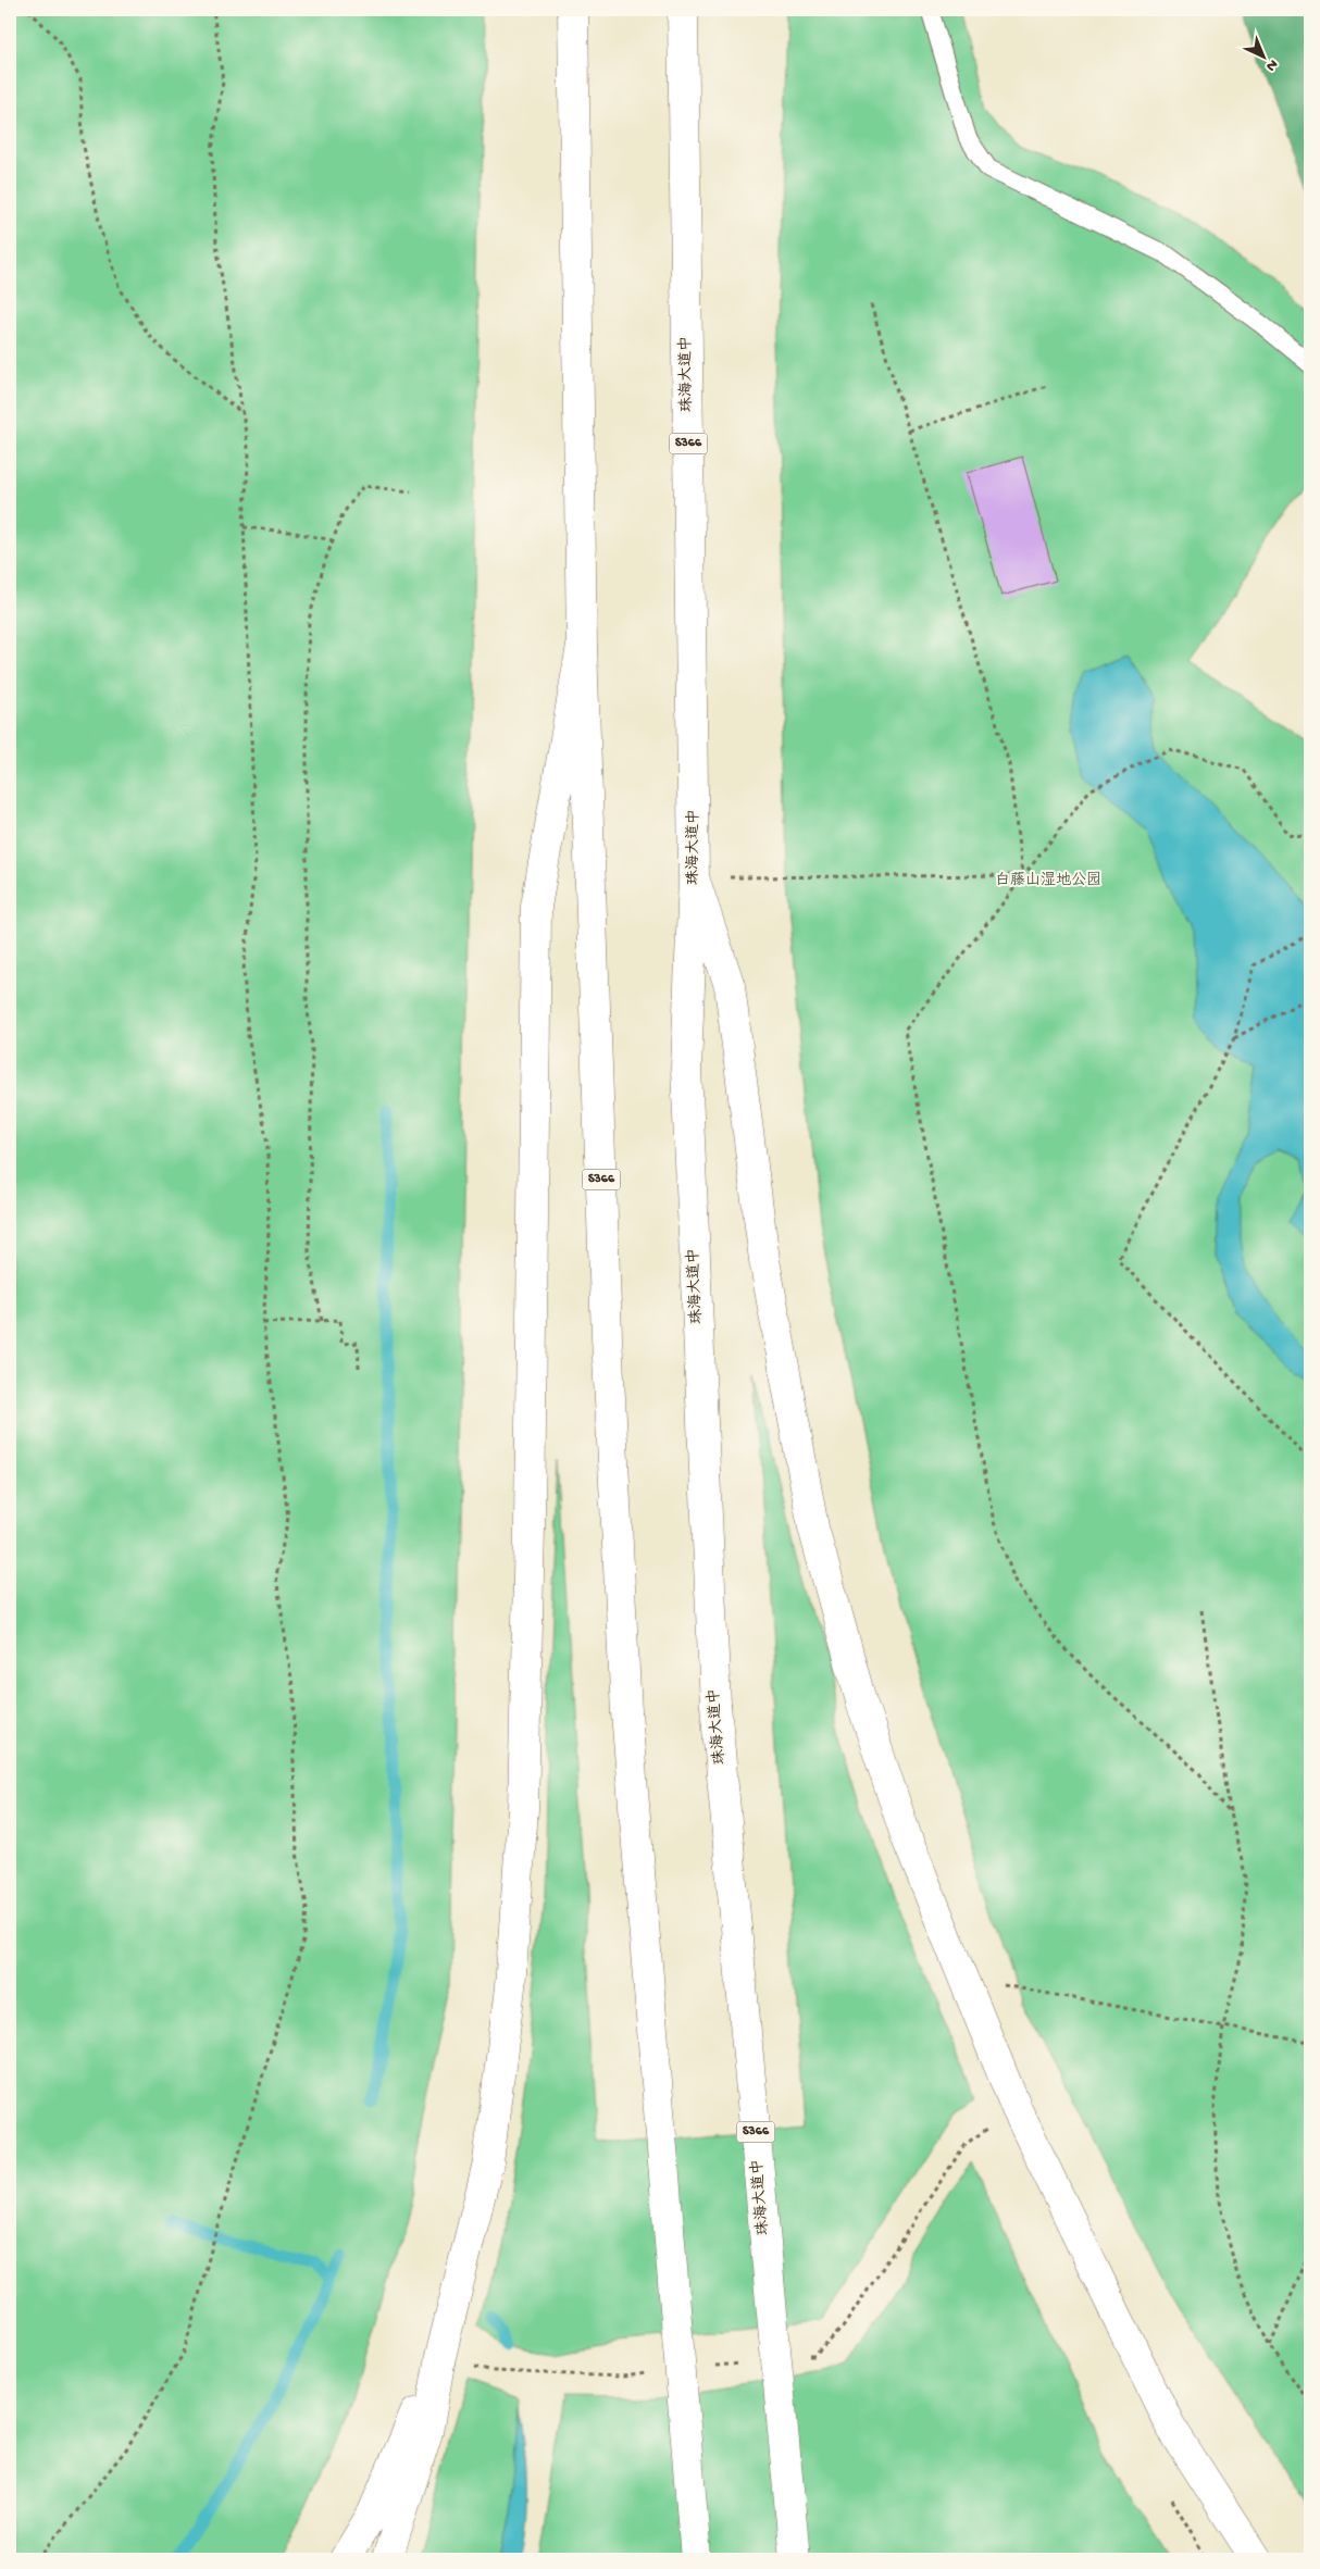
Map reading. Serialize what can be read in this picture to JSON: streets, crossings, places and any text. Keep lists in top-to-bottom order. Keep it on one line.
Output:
{"streets":{"highway":["珠海大道中","S366"]},"parks":["白藤山湿地公园"],"north":"bottom right"}
